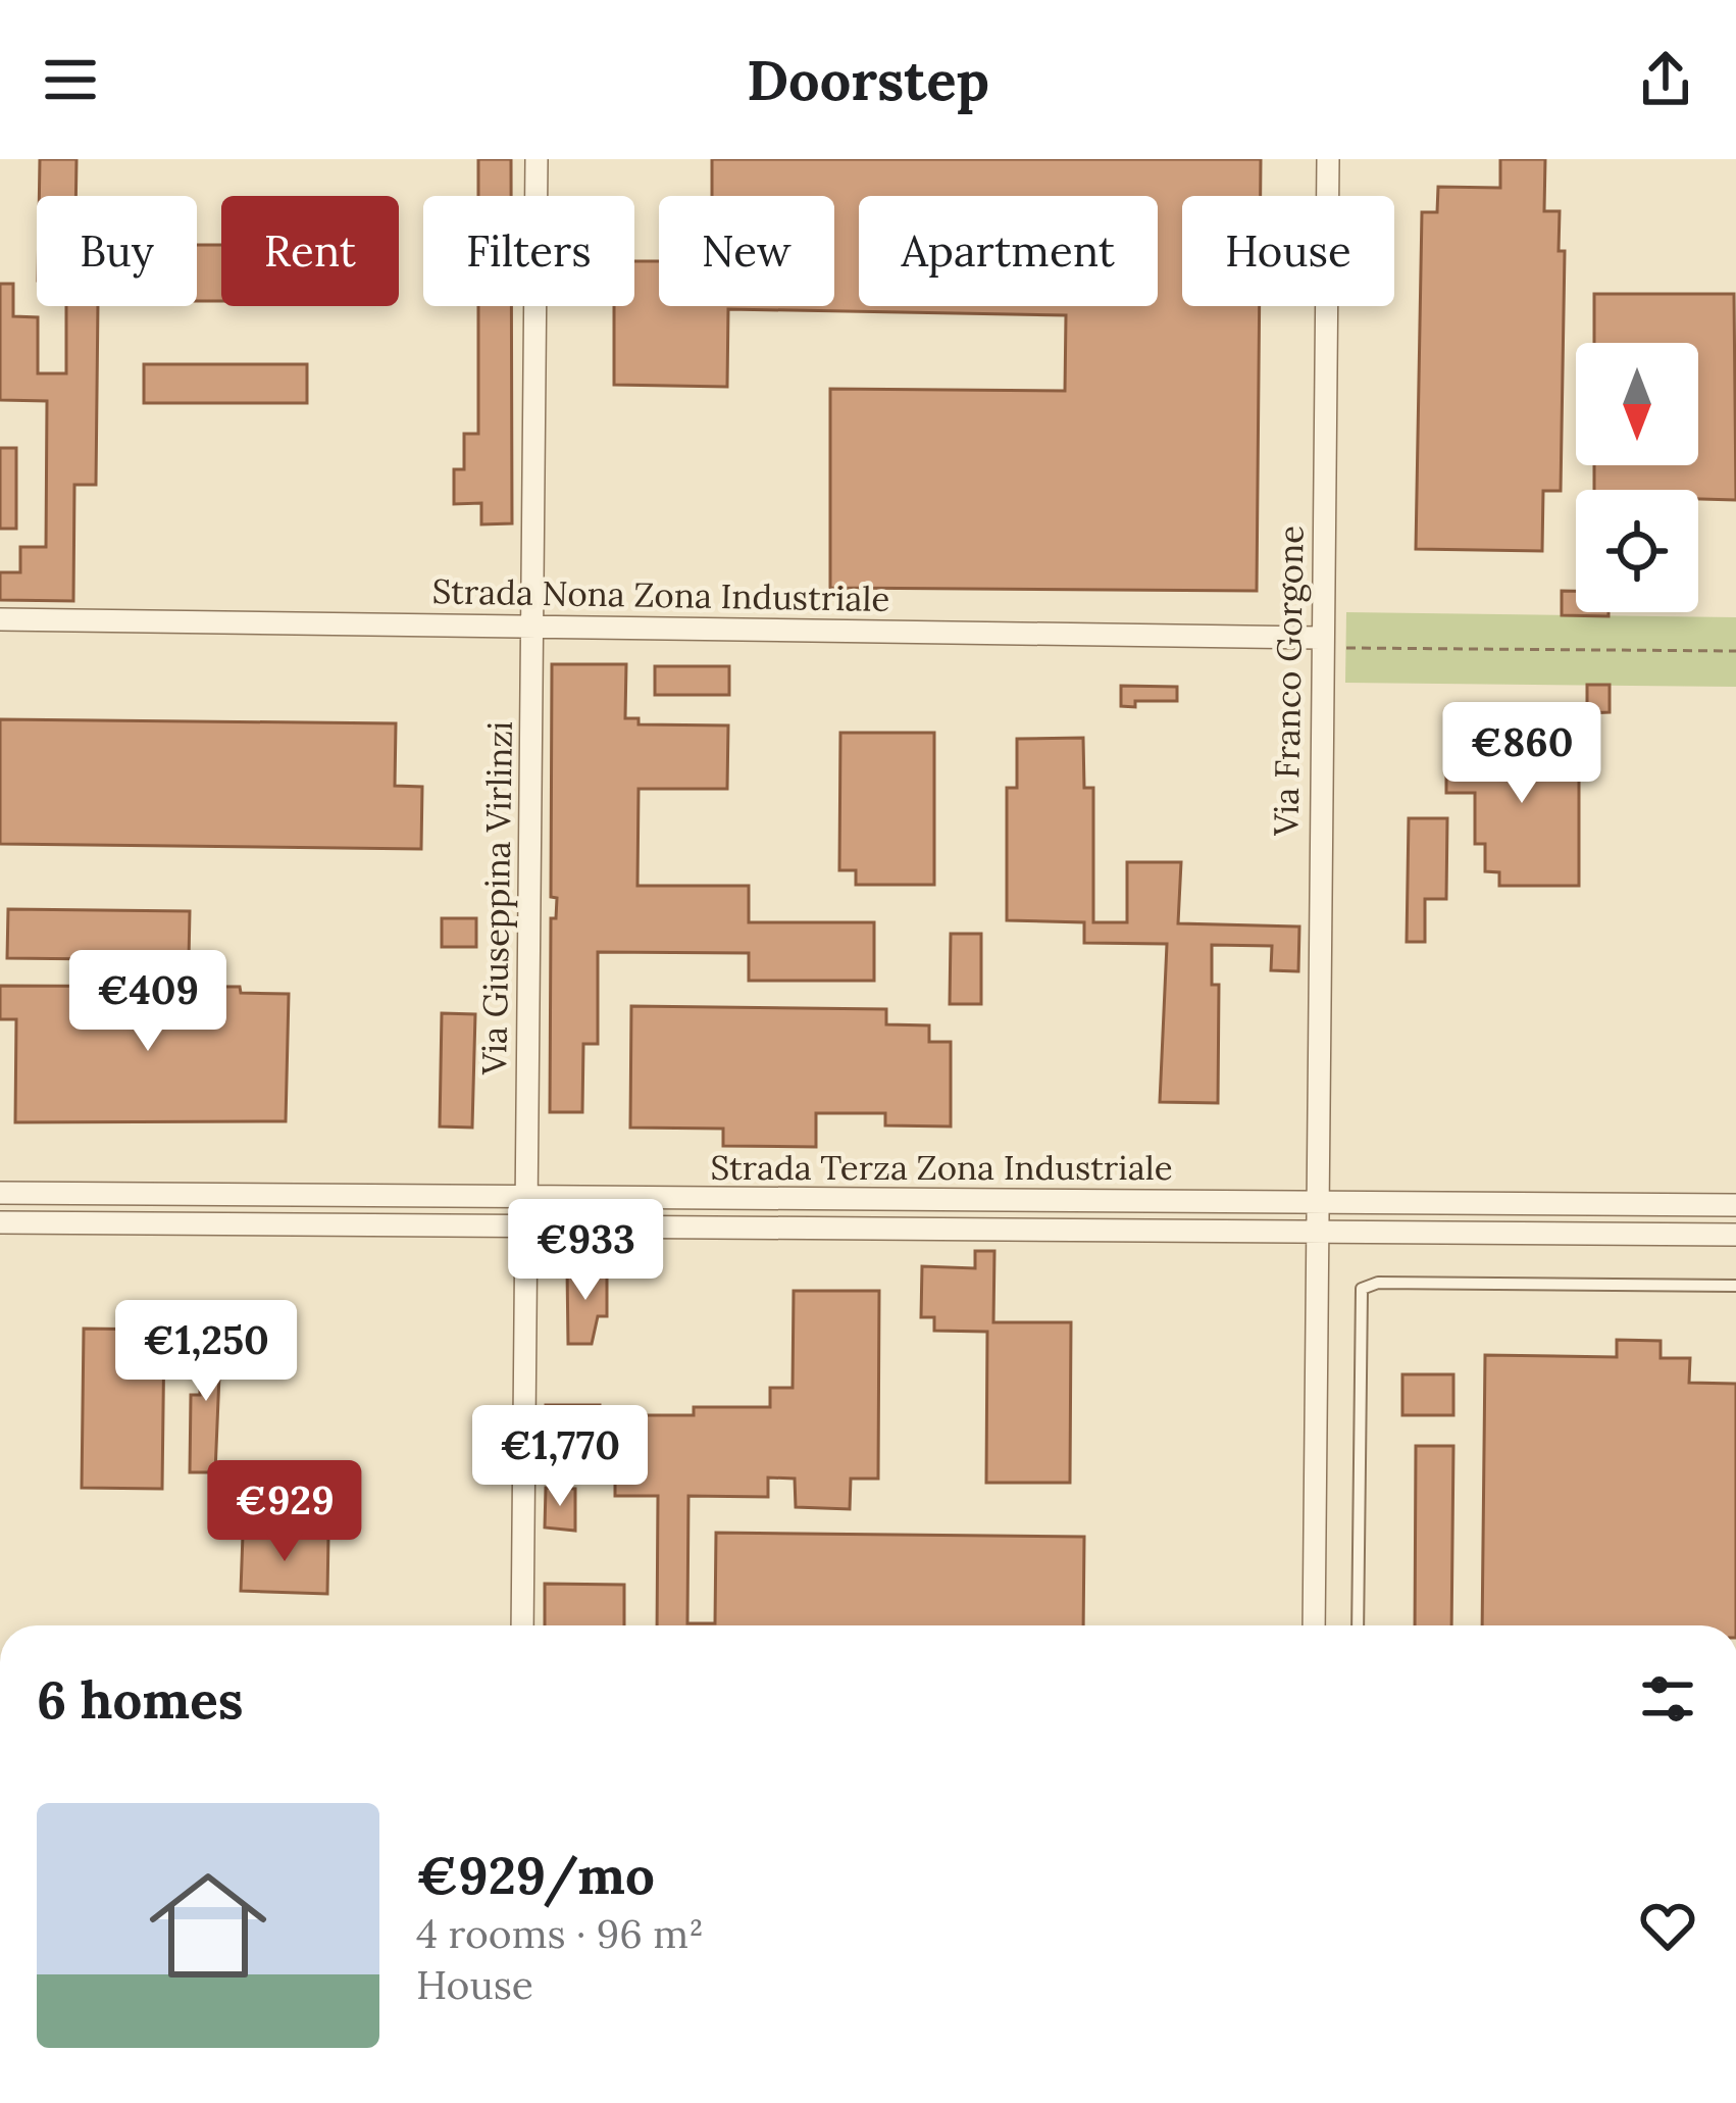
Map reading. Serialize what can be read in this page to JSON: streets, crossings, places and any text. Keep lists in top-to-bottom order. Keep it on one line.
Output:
{"streets":{"street":["Strada Nona Zona Industriale","Via Franco Gorgone","Via Giuseppina Virlinzi","Strada Terza Zona Industriale"]},"crossings":[["Strada Nona Zona Industriale","Via Franco Gorgone"],["Strada Nona Zona Industriale","Via Giuseppina Virlinzi"],["Via Franco Gorgone","Strada Terza Zona Industriale"],["Via Giuseppina Virlinzi","Strada Terza Zona Industriale"]],"north":"bottom","page":{"header":"Doorstep","chip":["Buy","Rent","Filters","New","Apartment","House"],"price":["€860","€409","€933","€1,250","€1,770","€929"],"heading":"6 homes","list":[{"name":"€929/mo","note":"4 rooms · 96 m² · House"}]}}
